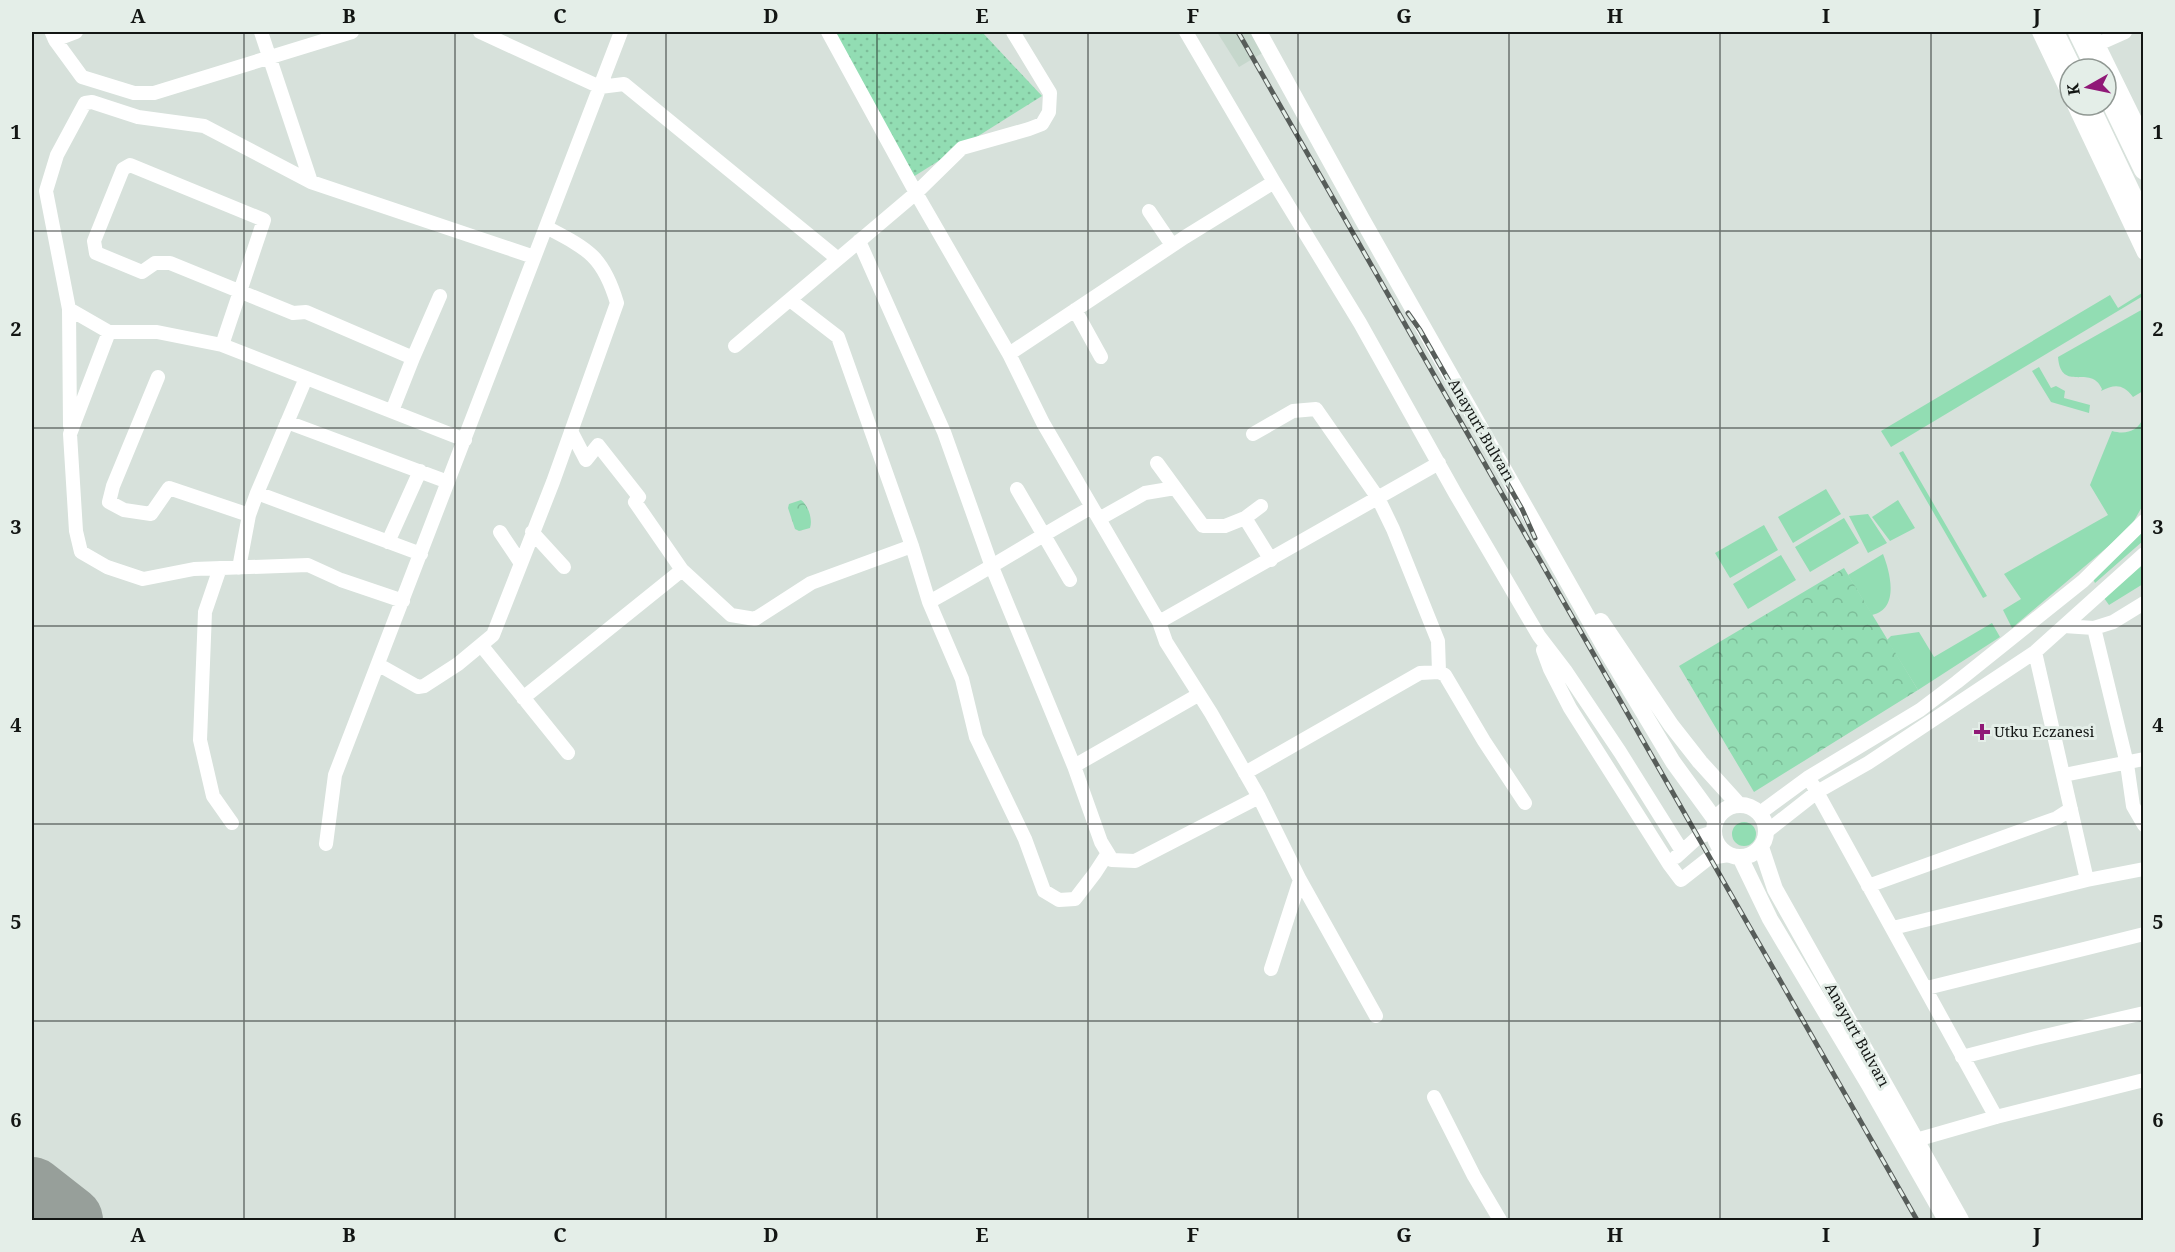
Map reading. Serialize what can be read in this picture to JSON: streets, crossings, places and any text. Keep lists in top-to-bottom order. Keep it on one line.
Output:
{"streets":{"main road":["Anayurt Bulvarı"]},"places":{"health":["Utku Eczanesi"]},"north":"left","grid":{"columns":["A","B","C","D","E","F","G","H","I","J"],"rows":["1","2","3","4","5","6"]}}
